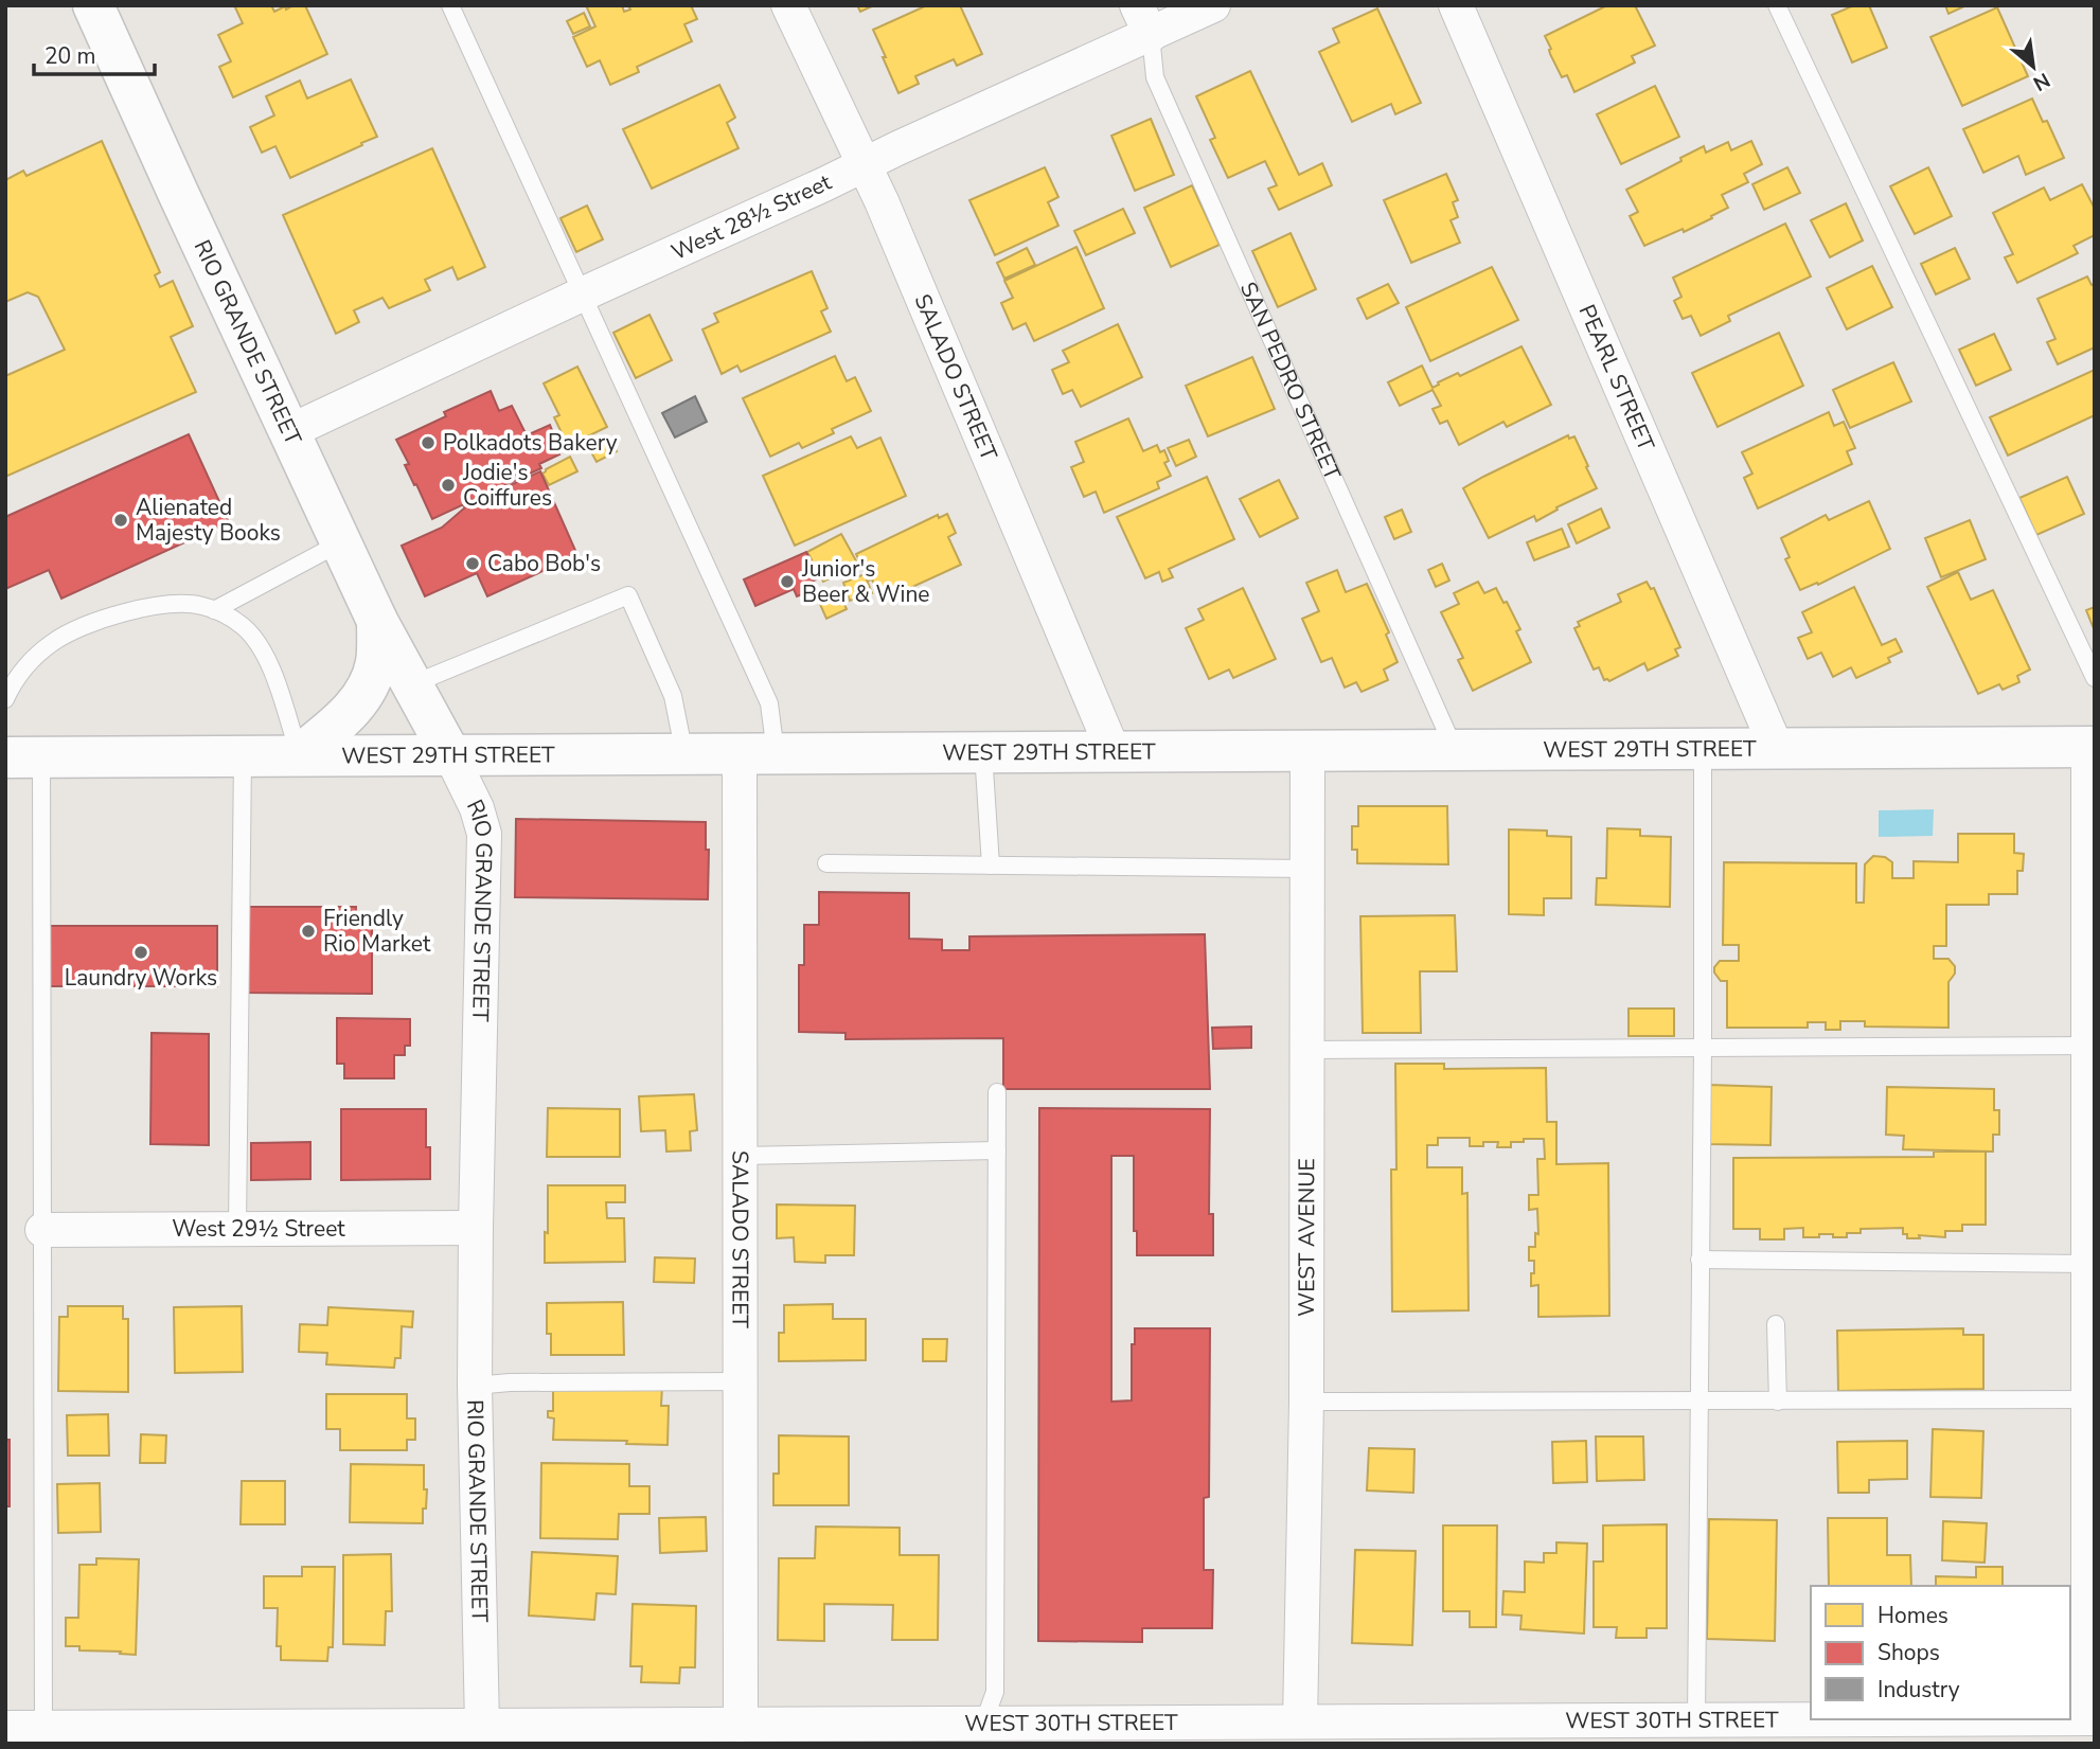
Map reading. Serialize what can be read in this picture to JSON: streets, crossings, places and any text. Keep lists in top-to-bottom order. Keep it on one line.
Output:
{"streets":{"street":["West 28½ Street","RIO GRANDE STREET","SALADO STREET","PEARL STREET","WEST 29TH STREET","West 29½ Street","WEST AVENUE","WEST 30TH STREET"],"lane":["SAN PEDRO STREET"]},"crossings":[["West 28½ Street","RIO GRANDE STREET"],["West 28½ Street","SALADO STREET"],["West 28½ Street","SAN PEDRO STREET"],["RIO GRANDE STREET","WEST 29TH STREET"],["RIO GRANDE STREET","West 29½ Street"],["RIO GRANDE STREET","WEST 30TH STREET"],["SALADO STREET","WEST 29TH STREET"],["SALADO STREET","WEST 30TH STREET"],["PEARL STREET","WEST 29TH STREET"],["SAN PEDRO STREET","WEST 29TH STREET"],["WEST 29TH STREET","WEST AVENUE"],["WEST AVENUE","WEST 30TH STREET"]],"places":["Polkadots Bakery","Jodie's Coiffures","Alienated Majesty Books","Cabo Bob's","Junior's Beer & Wine","Friendly Rio Market","Laundry Works"],"legend":["Homes","Shops","Industry"],"scale_bar":"20 m","north":"bottom right"}
